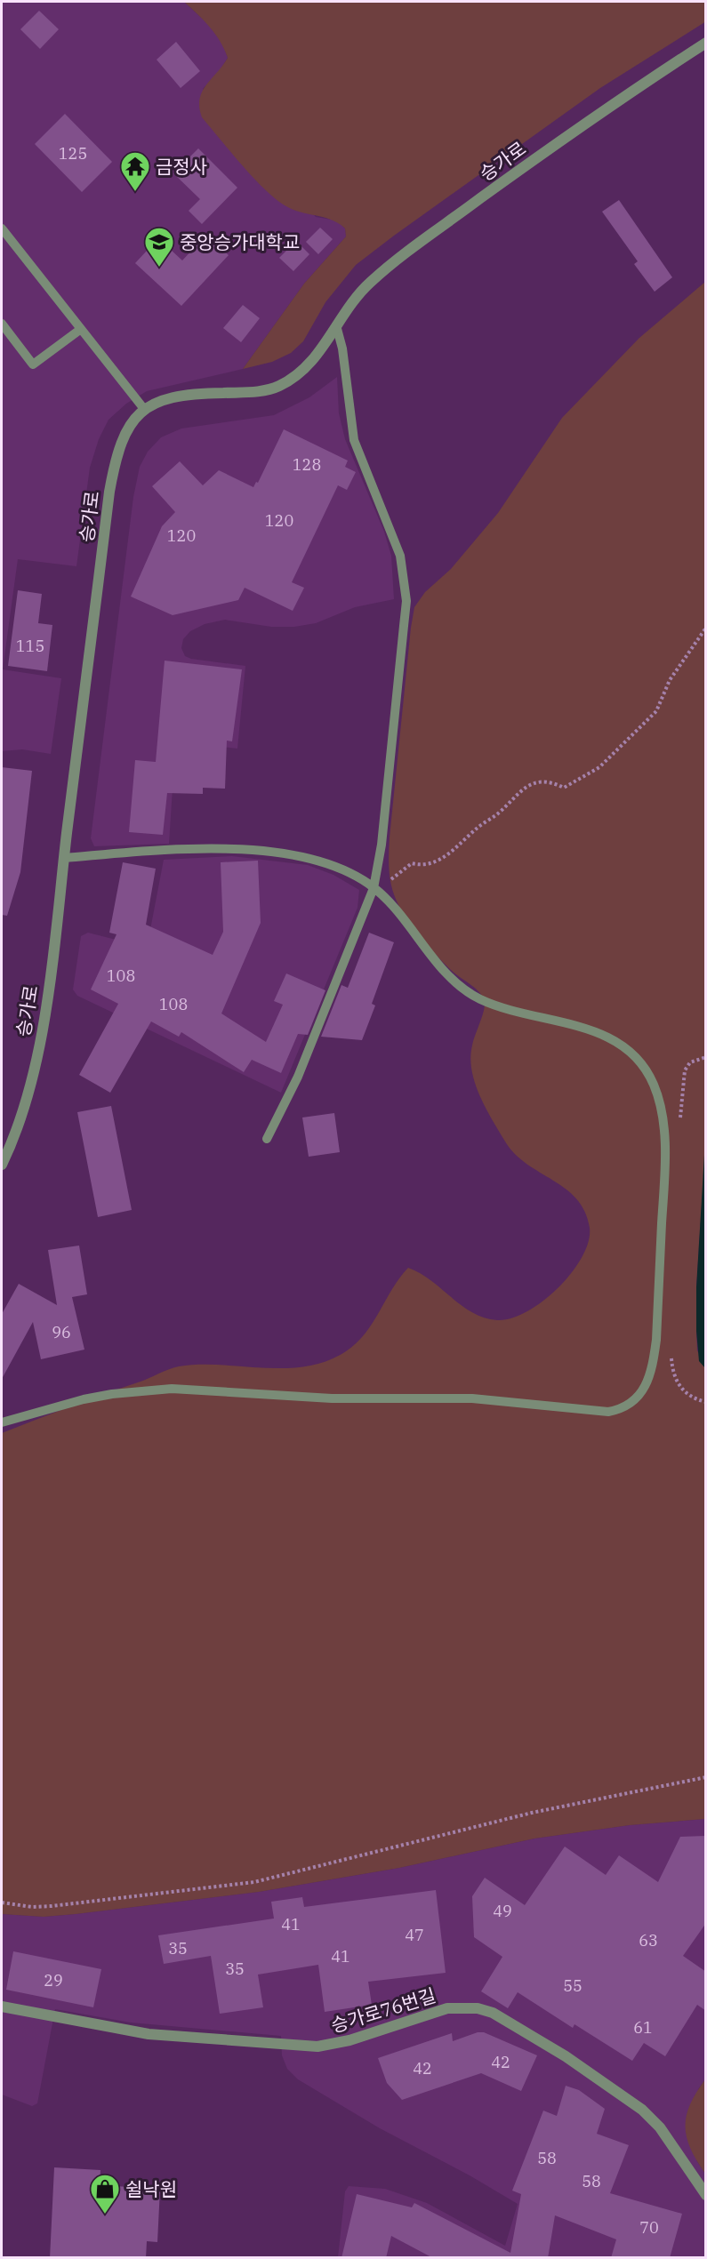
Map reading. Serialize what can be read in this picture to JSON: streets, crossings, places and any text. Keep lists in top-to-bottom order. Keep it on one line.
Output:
{"streets":{"street":["승가로","승가로76번길"]},"places":{"temple":["금정사"],"school or university":["중앙승가대학교"],"shop":["쉴낙원"]},"house_numbers":["125","128","120","120","115","108","108","96","49","41","47","63","35","41","35","29","55","61","42","42","58","58","70"]}
